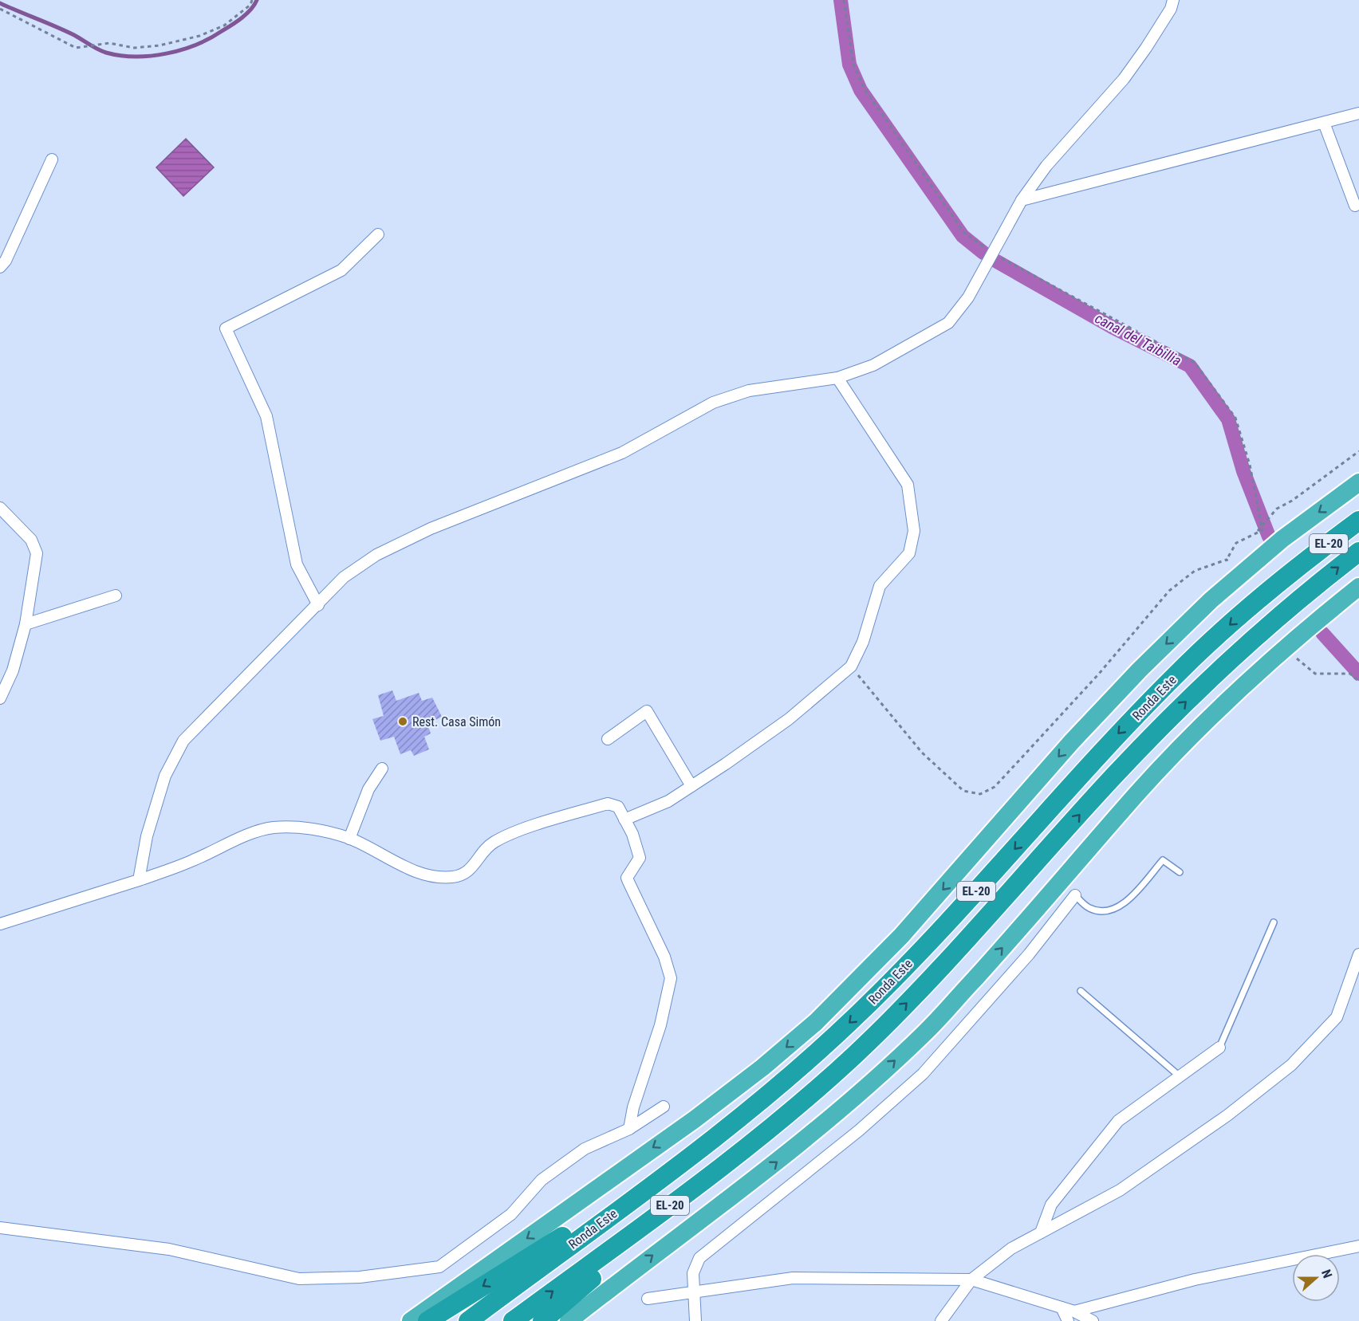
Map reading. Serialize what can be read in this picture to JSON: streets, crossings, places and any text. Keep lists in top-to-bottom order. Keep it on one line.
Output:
{"streets":{"highway":["EL-20","Ronda Este"]},"crossings":[["EL-20","Ronda Este"]],"water":["canal del Taibillia"],"places":["Rest. Casa Simón"],"north":"right"}
